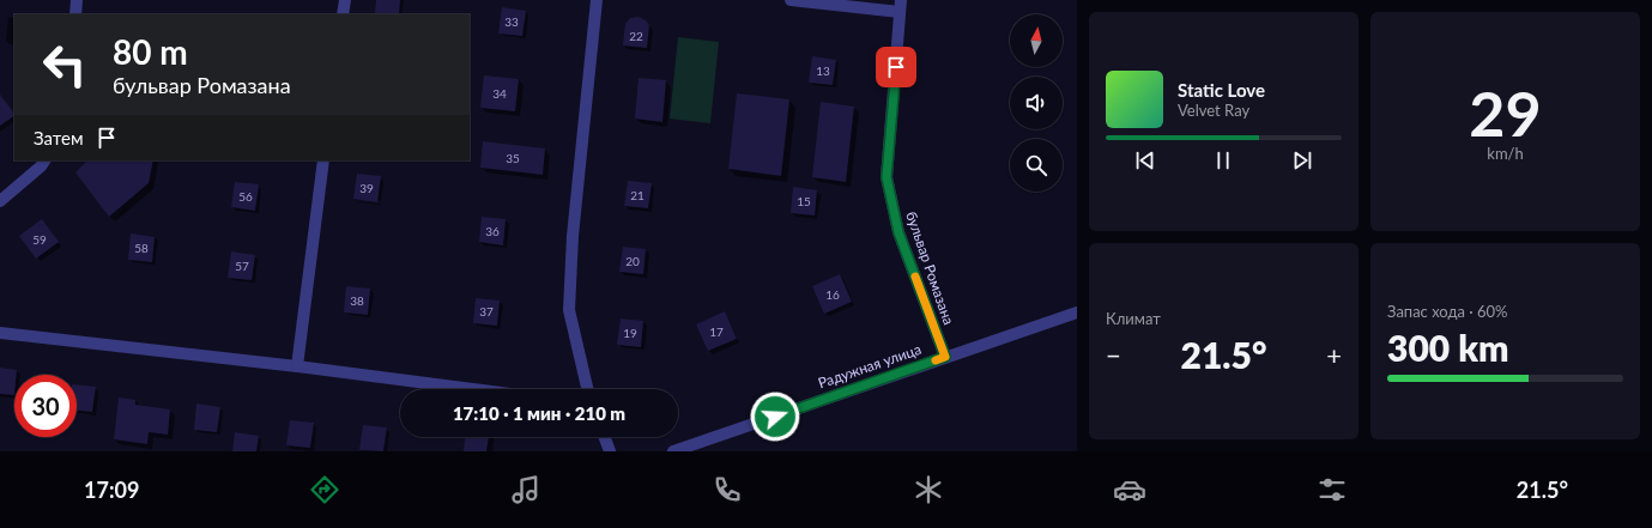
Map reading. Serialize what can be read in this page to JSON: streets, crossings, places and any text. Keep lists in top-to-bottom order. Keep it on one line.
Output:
{"streets":{"street":["бульвар Ромазана","Радужная улица"]},"crossings":[["бульвар Ромазана","Радужная улица"]],"house_numbers":["33","22","13","34","35","39","21","56","15","36","59","58","20","57","16","38","37","17","19"],"north":"top","page":{"tile":[["29","km/h"],"Климат",["Запас хода · 60%","300 km"]],"turn":["80 m","бульвар Ромазана"],"song":["Static Love","Velvet Ray"],"then":"Затем","heat":["−","21.5°","+"],"limit":"30","trip":"17:10 · 1 мин · 210 m","tabs":["17:09","21.5°"]}}
